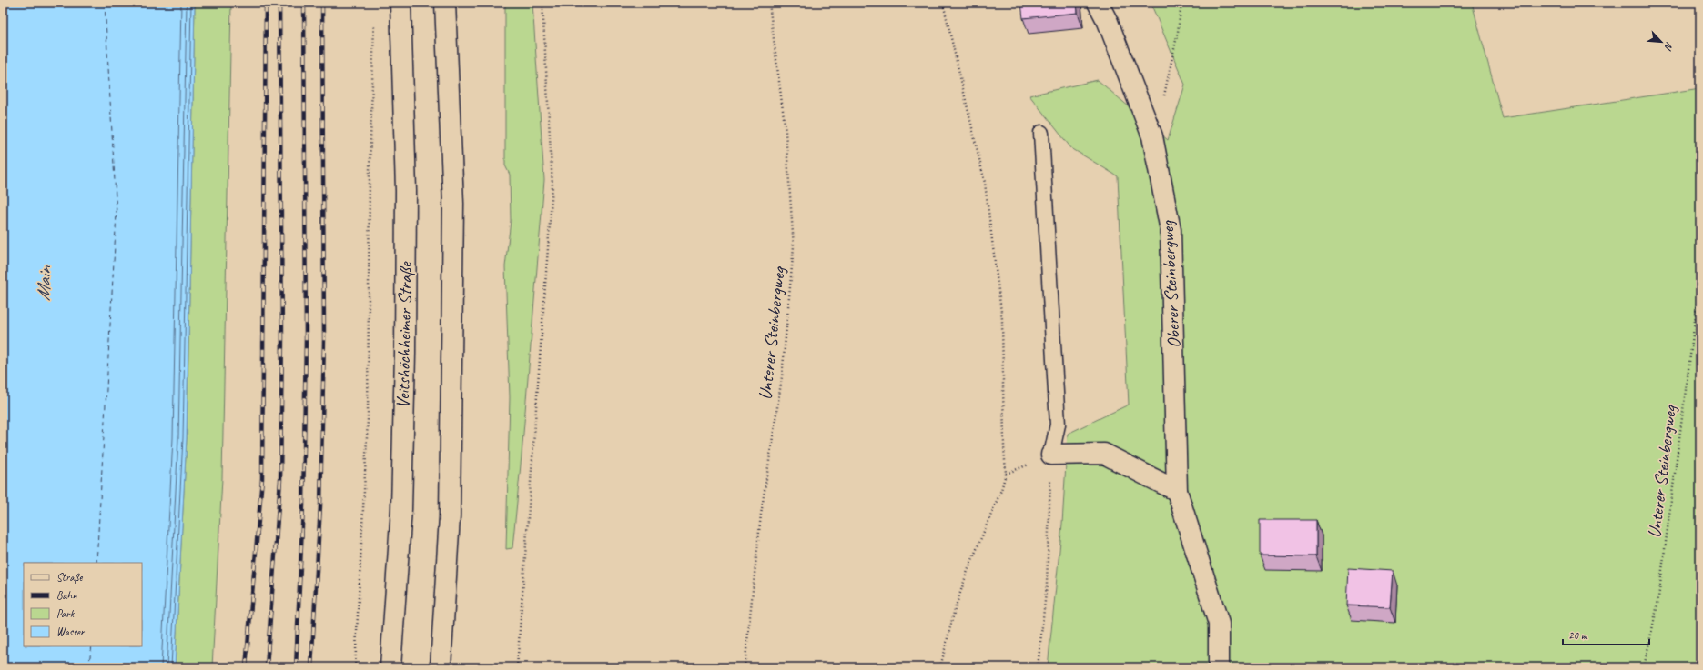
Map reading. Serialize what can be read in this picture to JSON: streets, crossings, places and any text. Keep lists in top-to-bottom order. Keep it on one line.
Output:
{"streets":{"main road":["Oberer Steinbergweg","Veitshöchheimer Straße"],"path":["Unterer Steinbergweg"]},"water":["Main"],"legend":["Straße","Bahn","Park","Wasser"],"scale_bar":"20 m","north":"bottom right"}
